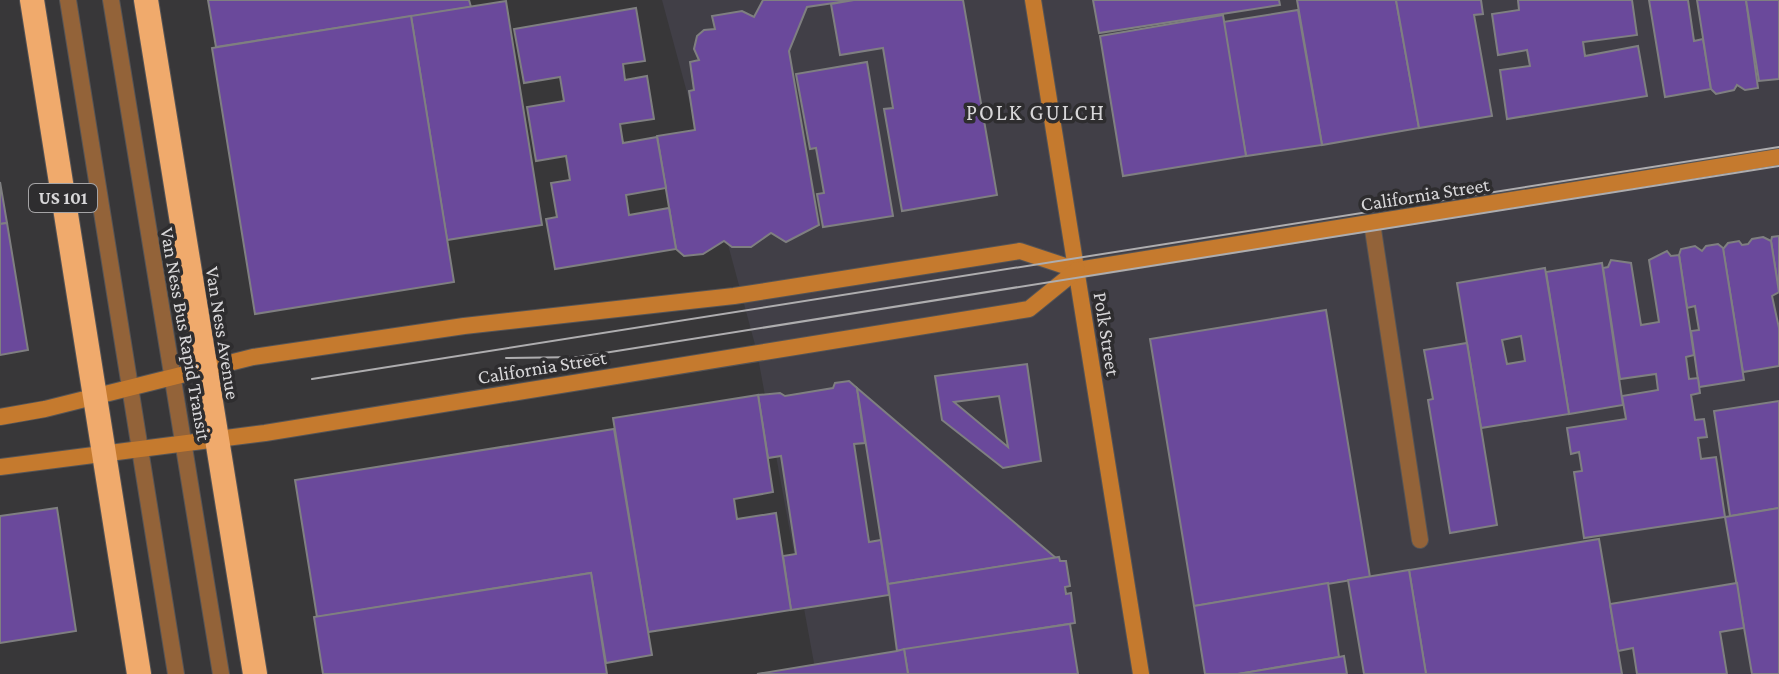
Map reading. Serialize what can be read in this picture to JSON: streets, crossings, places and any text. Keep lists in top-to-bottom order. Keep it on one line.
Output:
{"streets":{"highway":["US 101","Van Ness Avenue"],"street":["California Street","Polk Street"],"lane":["Van Ness Bus Rapid Transit"]},"crossings":[["California Street","US 101"],["California Street","Van Ness Avenue"],["California Street","Van Ness Bus Rapid Transit"],["California Street","Polk Street"]],"districts":["POLK GULCH"]}
